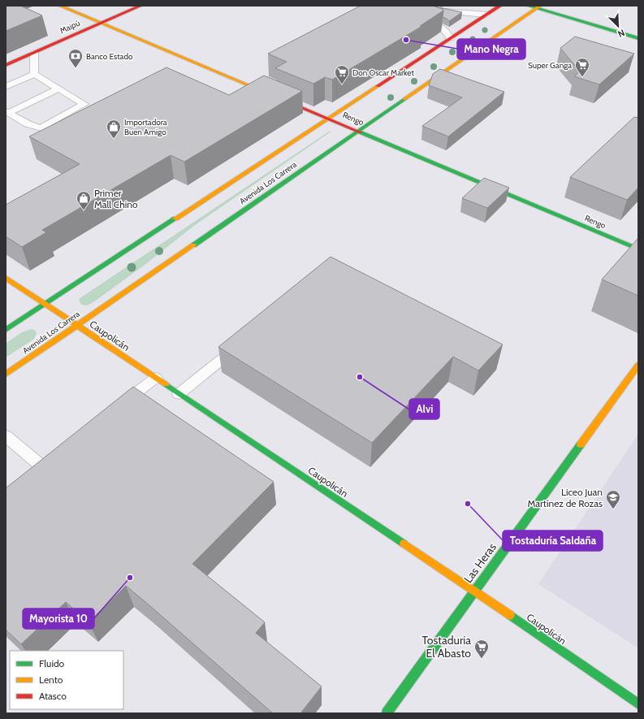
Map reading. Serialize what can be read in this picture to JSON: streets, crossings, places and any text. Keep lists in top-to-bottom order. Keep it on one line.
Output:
{"streets":{"main road":["Maipú","Rengo","Avenida Los Carrera","Caupolicán","Las Heras"]},"crossings":[["Maipú","Rengo"],["Rengo","Avenida Los Carrera"],["Avenida Los Carrera","Caupolicán"],["Caupolicán","Las Heras"]],"places":{"other":["Mano Negra","Alvi","Tostaduría Saldaña","Mayorista 10"],"bank":["Banco Estado"],"supermarket":["Super Ganga","Don Oscar Market","Tostaduria El Abasto"],"shop":["Importadora Buen Amigo","Primer Mall Chino"],"school or university":["Liceo Juan Martínez de Rozas"]},"legend":["Fluido","Lento","Atasco"],"north":"bottom right"}
